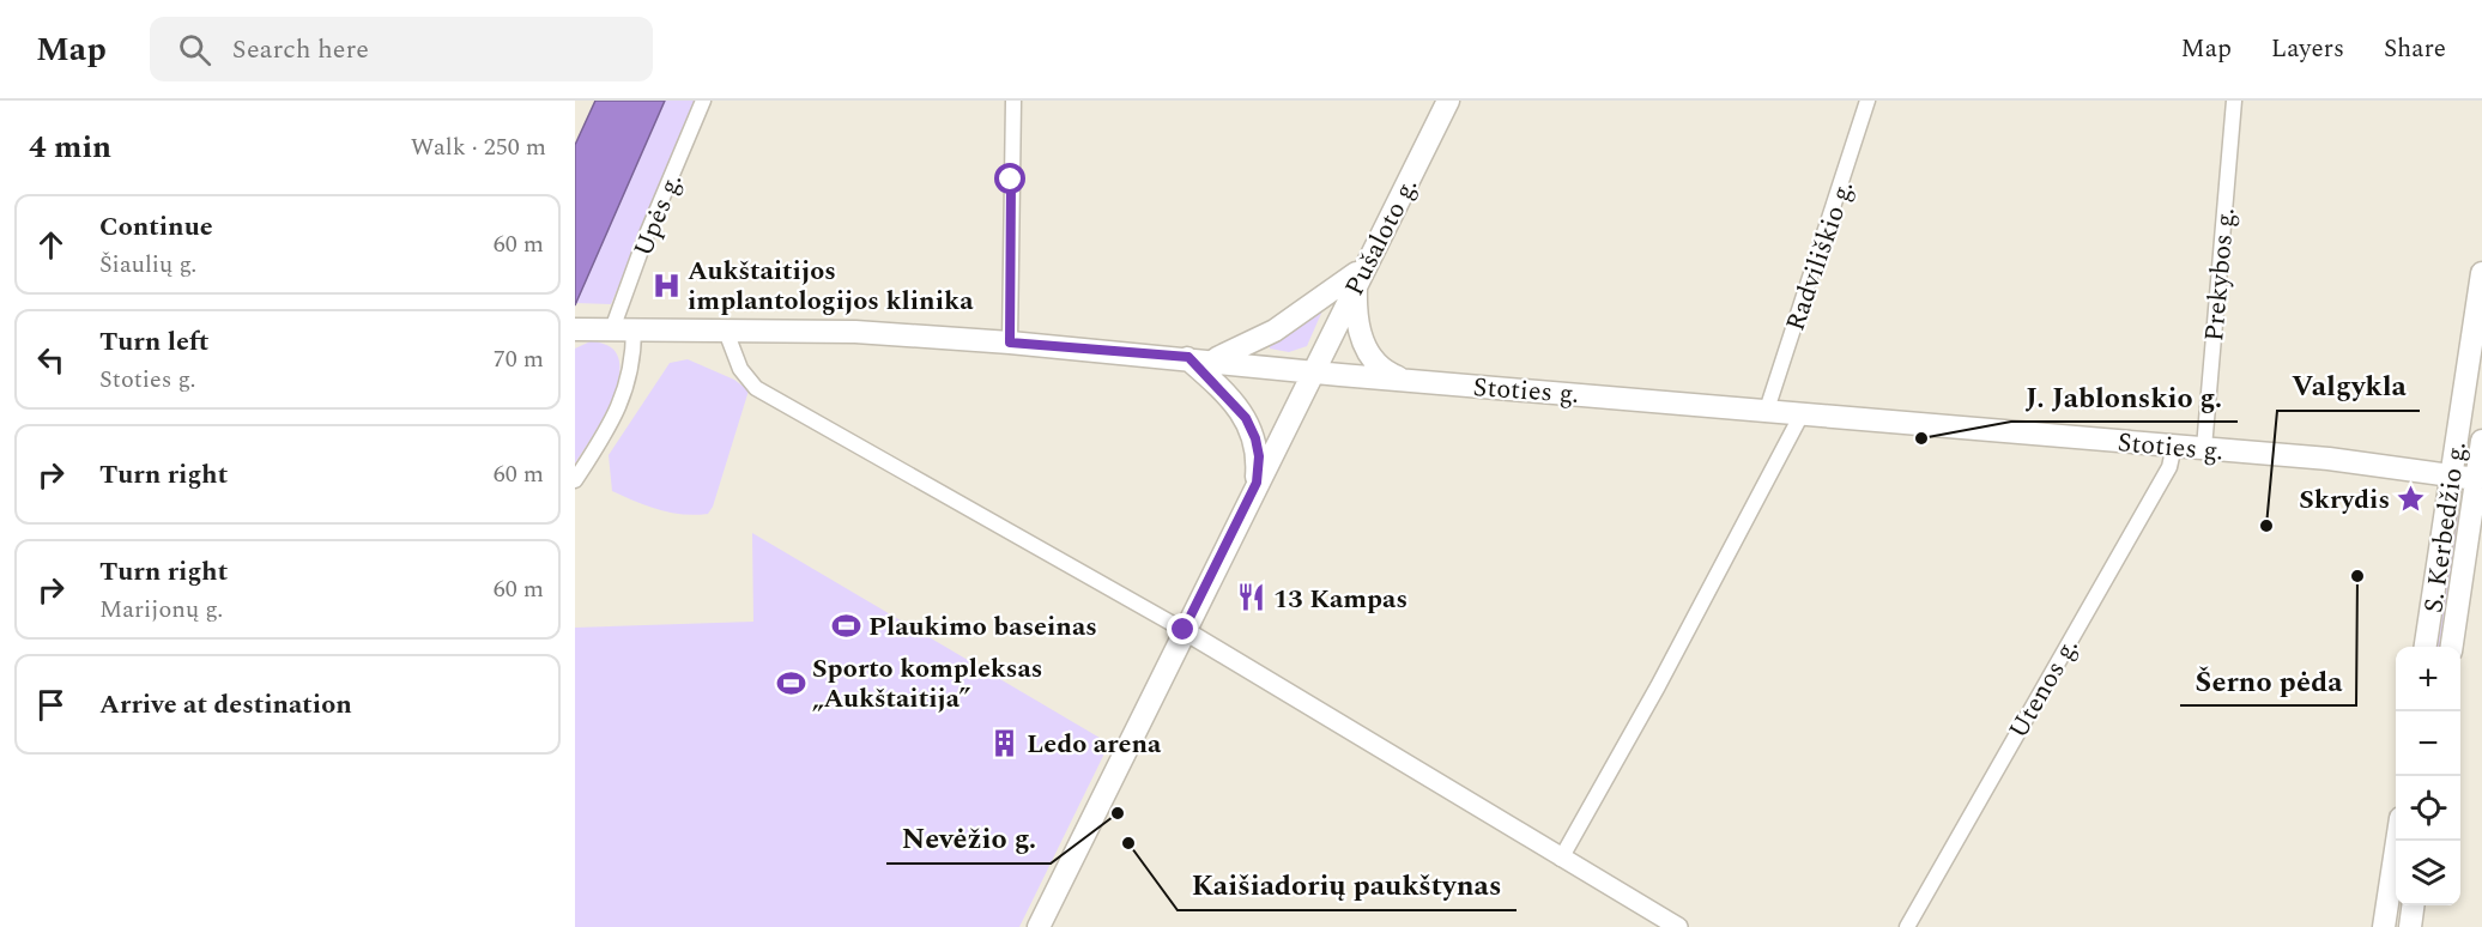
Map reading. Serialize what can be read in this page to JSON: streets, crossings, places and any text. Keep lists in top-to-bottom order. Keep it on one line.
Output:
{"streets":{"main road":["Pušaloto g.","Stoties g.","S. Kerbedžio g."],"street":["Upės g.","Radviliškio g.","Prekybos g.","Utenos g."]},"crossings":[["Upės g.","Stoties g."],["Pušaloto g.","Stoties g."],["Radviliškio g.","Stoties g."],["Prekybos g.","Stoties g."],["Stoties g.","S. Kerbedžio g."],["Stoties g.","Utenos g."]],"places":{"hospital":["Aukštaitijos implantologijos klinika"],"other":["J. Jablonskio g.","Valgykla","Šerno pėda","Nevėžio g.","Kaišiadorių paukštynas"],"place":["Skrydis"],"restaurant":["13 Kampas"],"sports":["Plaukimo baseinas","Sporto kompleksas „Aukštaitija”"],"building":["Ledo arena"]},"page":{"header":"Map","search":"Search here","nav":["Map","Layers","Share"],"heading":["4 min","Walk · 250 m"],"list":[["Continue","Šiaulių g.","60 m"],["Turn left","Stoties g.","70 m"],["Turn right","60 m"],["Turn right","Marijonų g.","60 m"],"Arrive at destination"],"map_buttons":["+","−"]}}
